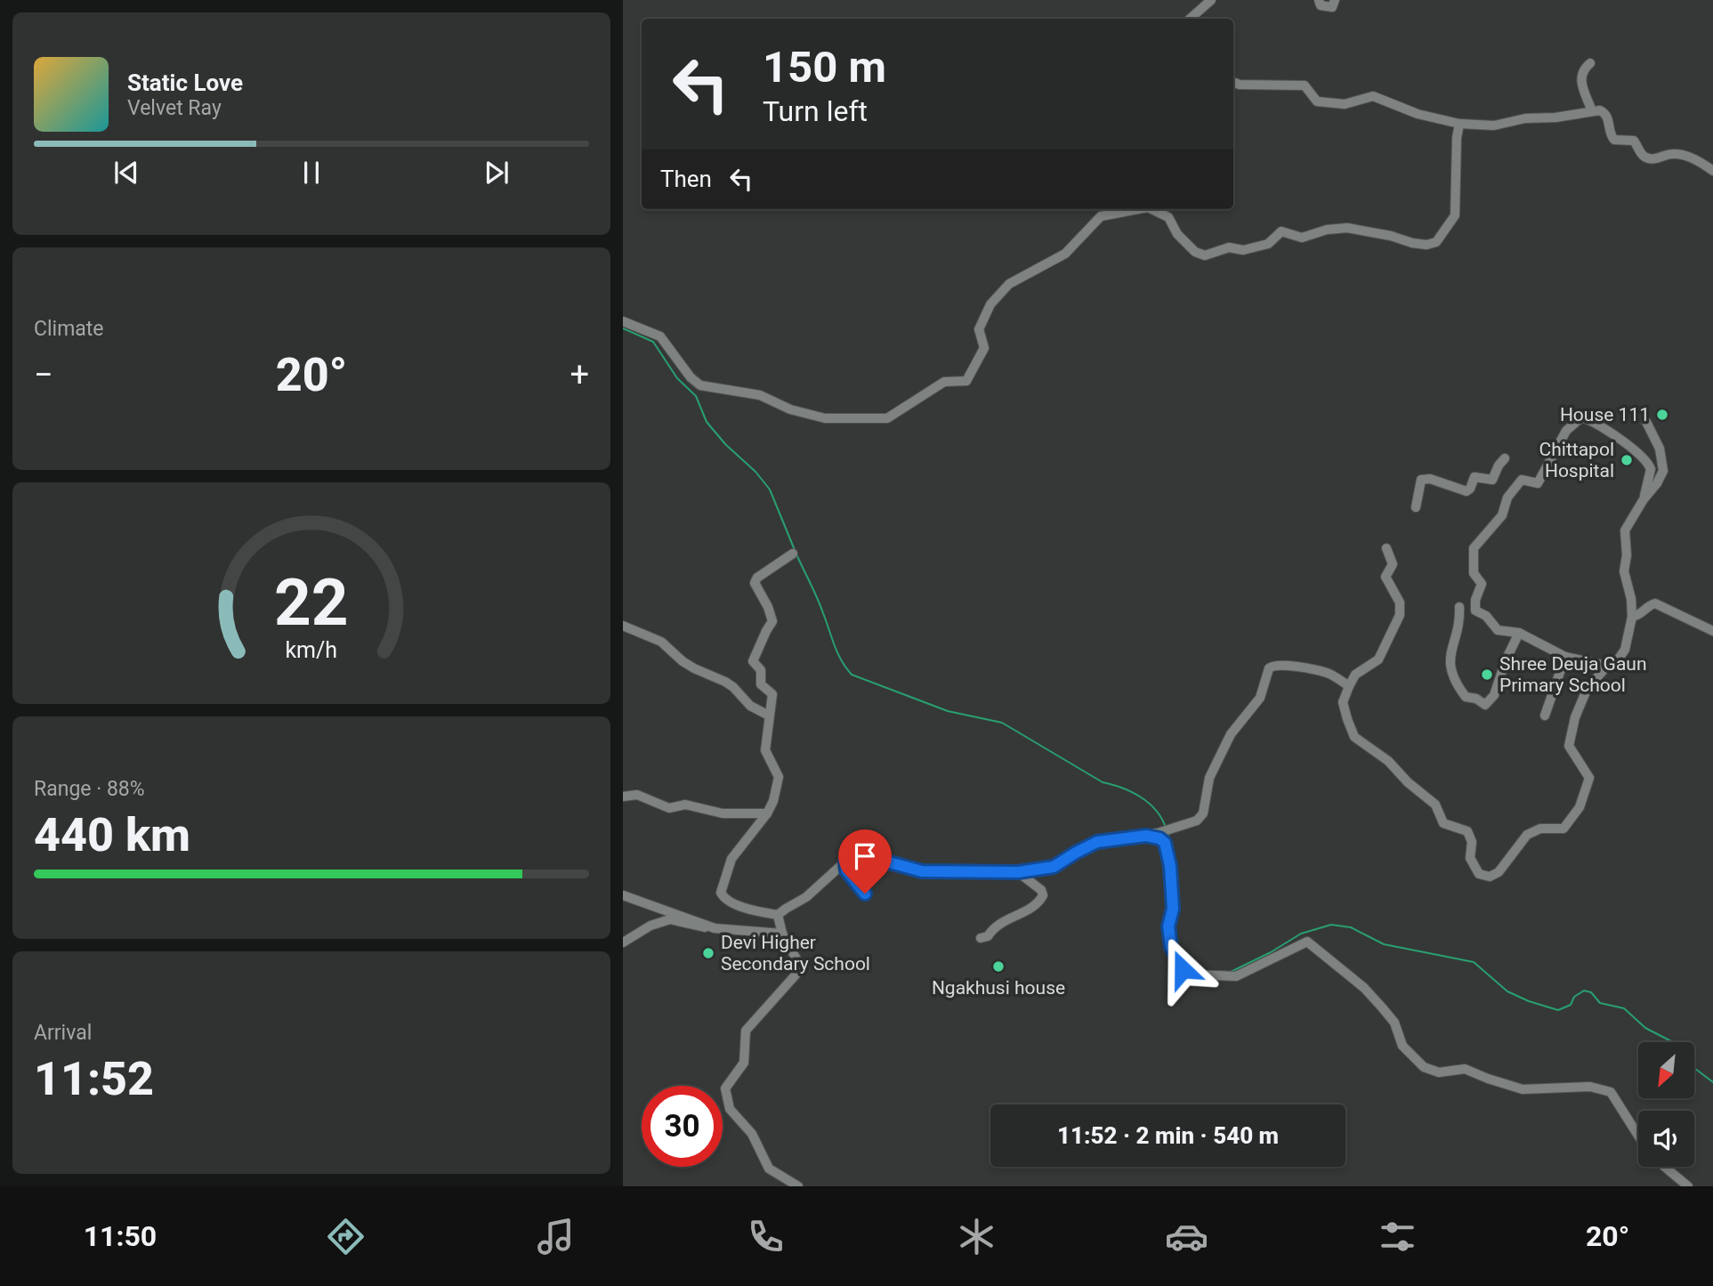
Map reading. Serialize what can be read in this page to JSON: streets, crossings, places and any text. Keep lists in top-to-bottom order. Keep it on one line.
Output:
{"places":["House 111","Chittapol Hospital","Shree Deuja Gaun Primary School","Devi Higher Secondary School","Ngakhusi house"],"north":"bottom left","page":{"turn":["150 m","Turn left"],"song":["Static Love","Velvet Ray"],"then":"Then","tile":["Climate",["Range · 88%","440 km"],["Arrival","11:52"]],"heat":["−","20°","+"],"limit":"30","trip":"11:52 · 2 min · 540 m","tabs":["11:50","20°"],"gauge":["22","km/h"]}}
